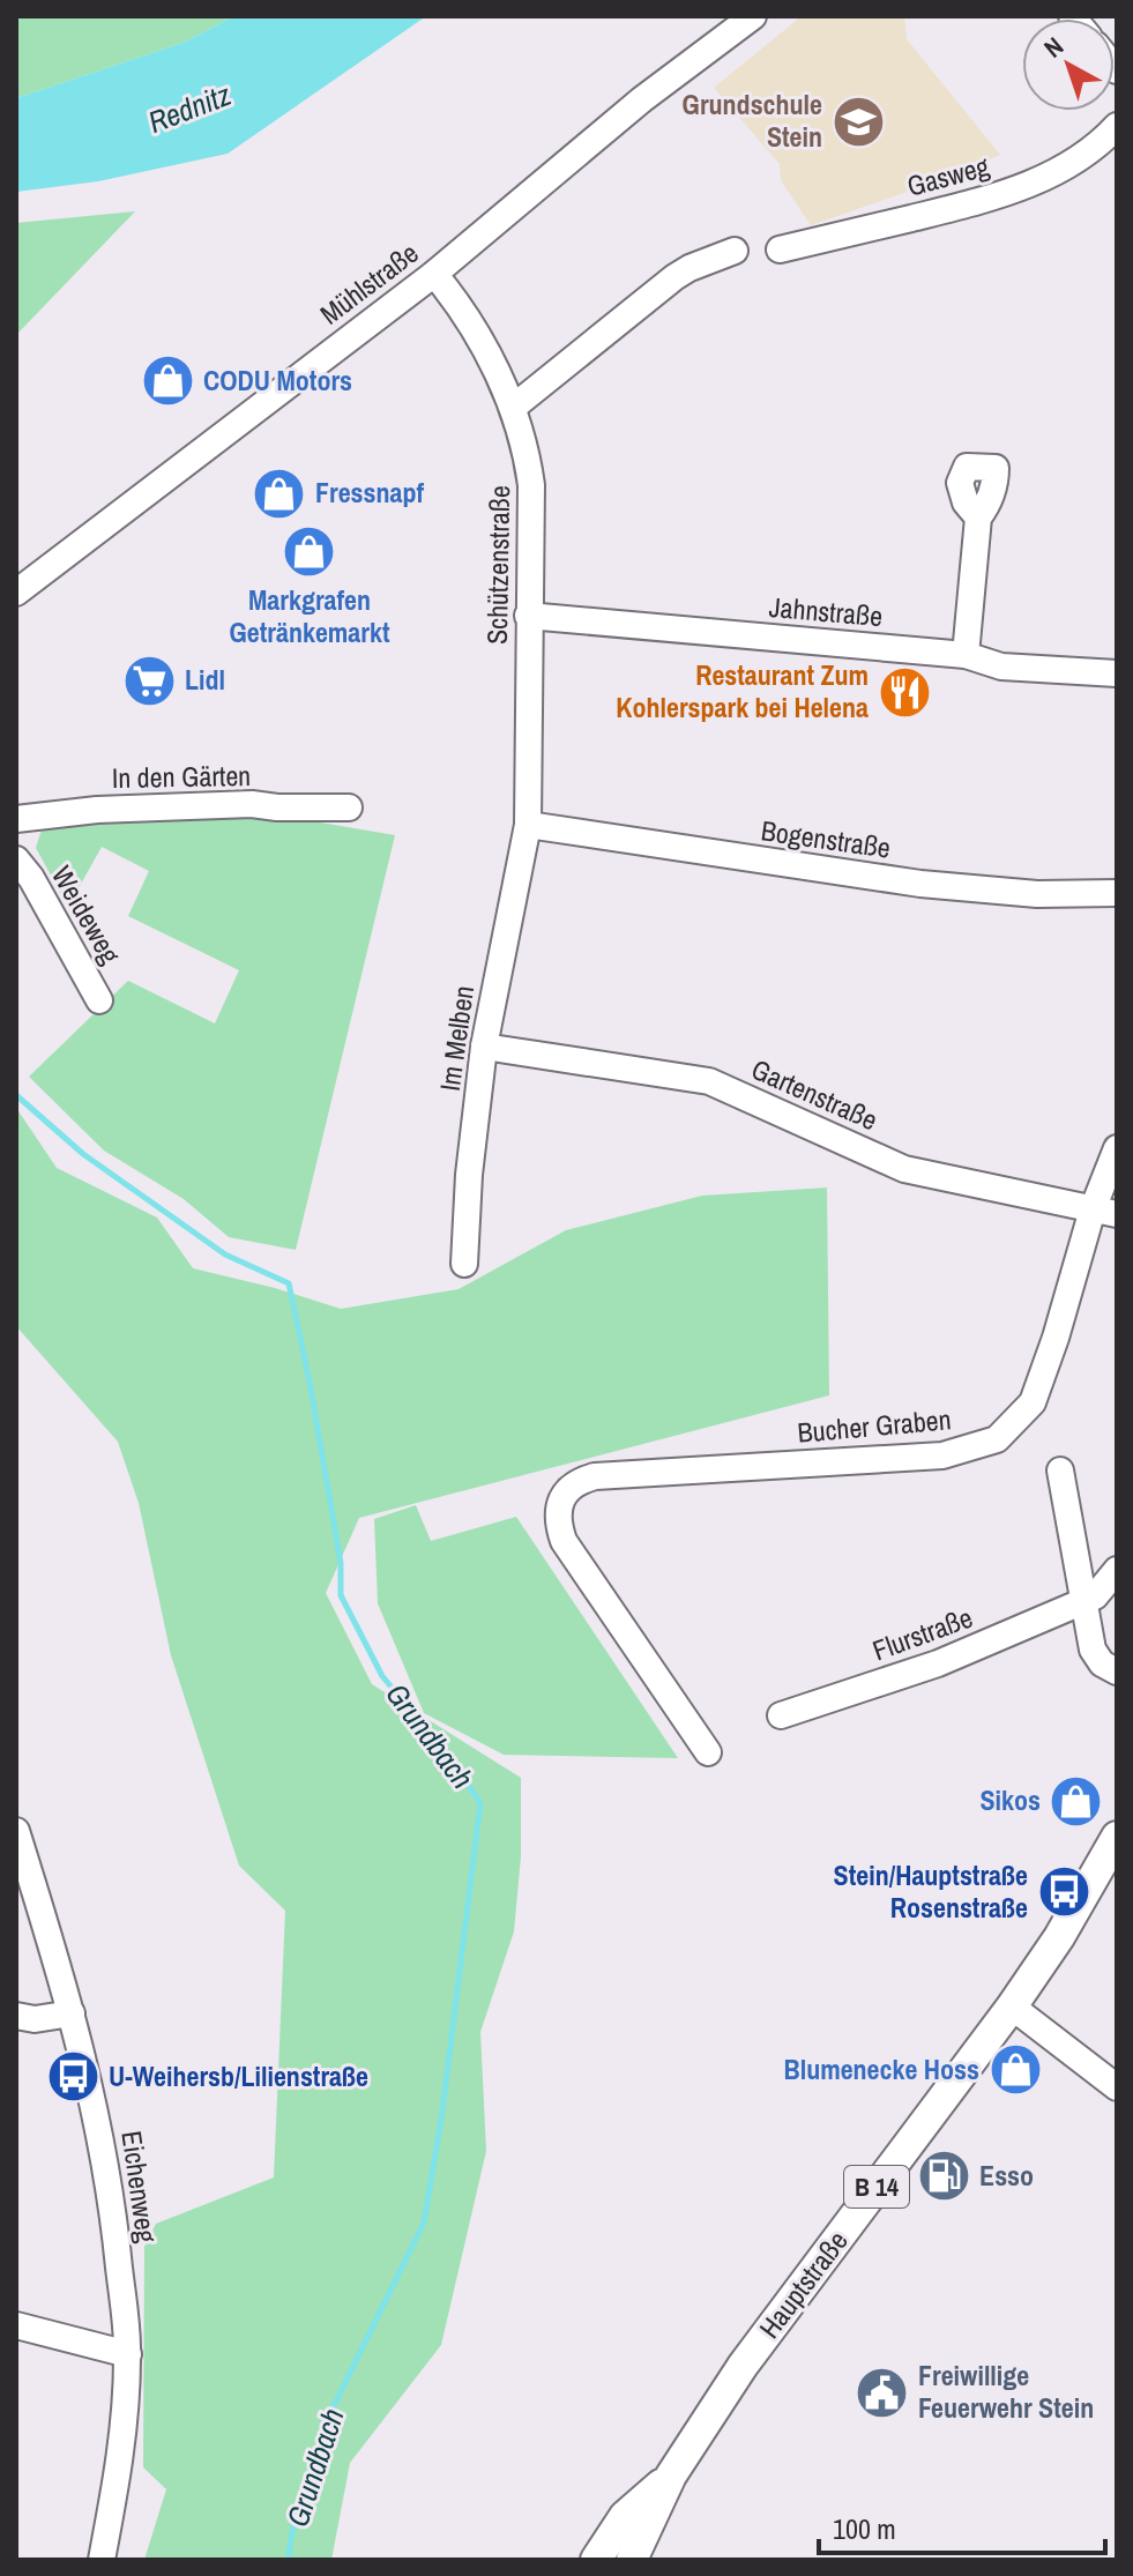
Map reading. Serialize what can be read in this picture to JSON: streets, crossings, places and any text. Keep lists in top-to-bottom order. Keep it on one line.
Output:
{"streets":{"main road":["B 14","Hauptstraße"],"street":["Gasweg","Mühlstraße","Schützenstraße","Jahnstraße","In den Gärten","Bogenstraße","Weideweg","Im Melben","Gartenstraße","Bucher Graben","Flurstraße","Eichenweg"]},"crossings":[["Mühlstraße","Schützenstraße"],["Schützenstraße","Jahnstraße"],["Schützenstraße","Bogenstraße"],["Schützenstraße","Im Melben"],["Bogenstraße","Im Melben"],["Im Melben","Gartenstraße"],["Gartenstraße","Bucher Graben"]],"water":["Rednitz","Grundbach"],"places":{"school or university":["Grundschule Stein"],"shop":["CODU Motors","Fressnapf","Markgrafen Getränkemarkt","Sikos","Blumenecke Hoss"],"supermarket":["Lidl"],"restaurant":["Restaurant Zum Kohlerspark bei Helena"],"bus stop":["Stein/Hauptstraße Rosenstraße","U-Weihersb/Lilienstraße"],"fuel station":["Esso"],"public building":["Freiwillige Feuerwehr Stein"]},"scale_bar":"100 m","north":"top left"}
